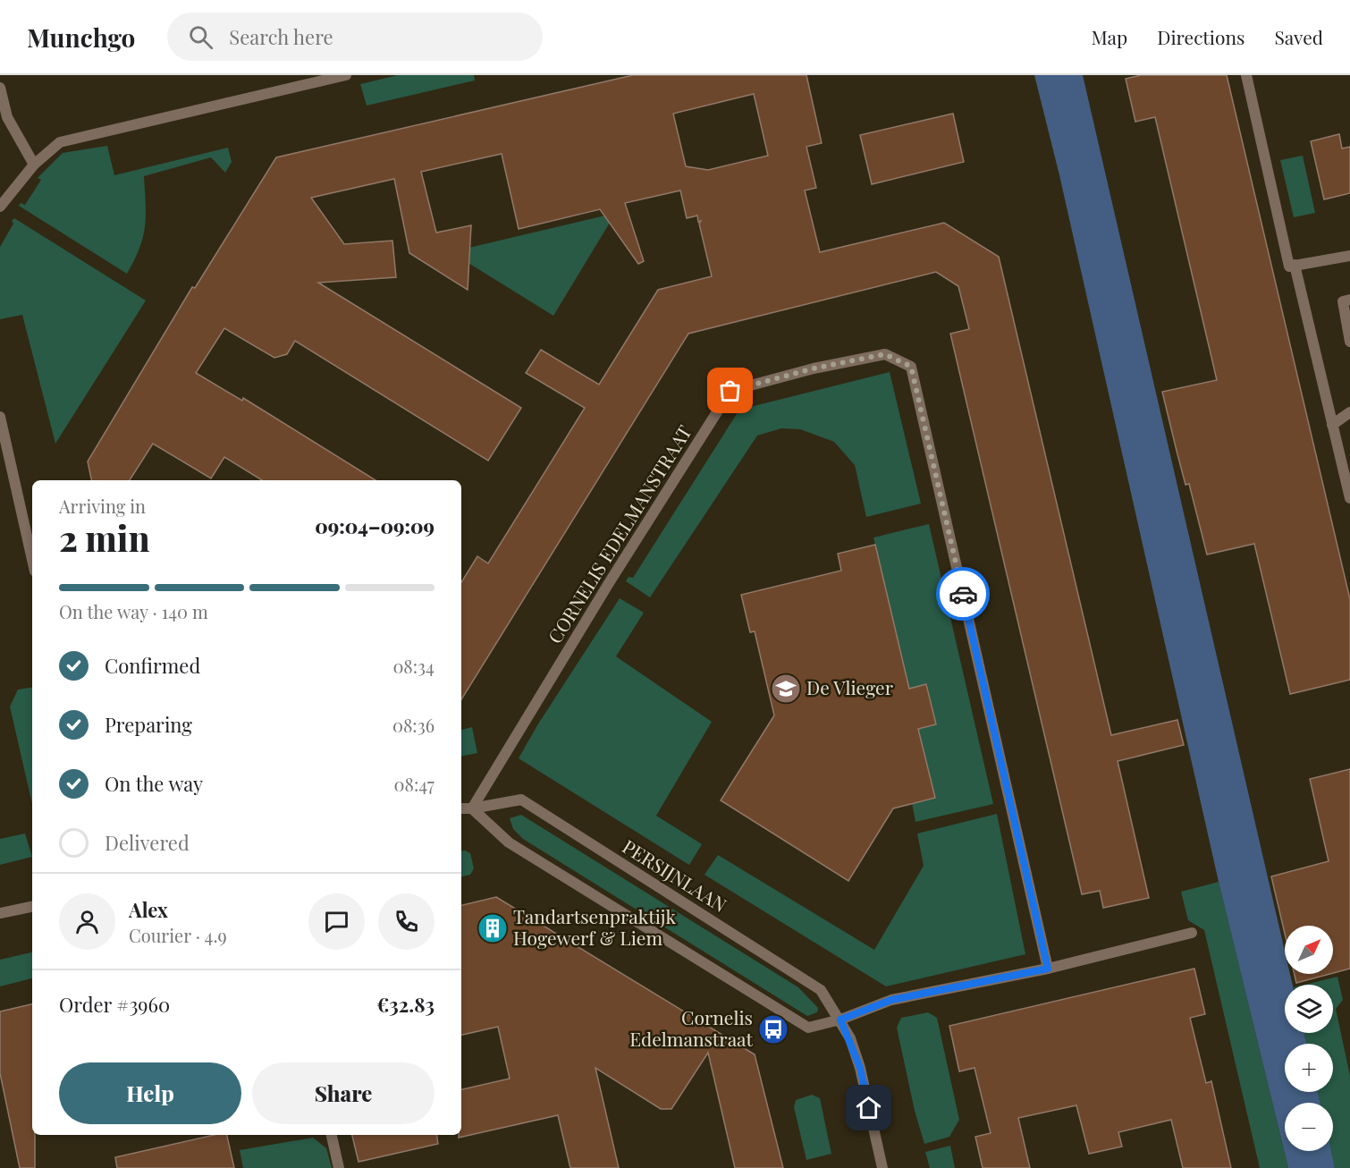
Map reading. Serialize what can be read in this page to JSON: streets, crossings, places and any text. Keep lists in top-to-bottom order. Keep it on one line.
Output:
{"streets":{"street":["CORNELIS EDELMANSTRAAT","PERSIJNLAAN"]},"crossings":[["CORNELIS EDELMANSTRAAT","PERSIJNLAAN"]],"places":{"school or university":["De Vlieger"],"building":["Tandartsenpraktijk Hogewerf & Liem"],"bus stop":["Cornelis Edelmanstraat"]},"north":"top right","page":{"header":"Munchgo","search":"Search here","nav":["Map","Directions","Saved"],"heading":["2 min","Arriving in","09:04–09:09"],"panel":["Alex","Courier · 4.9","Order #3960","€32.83"],"bar":"On the way · 140 m","list":[["Confirmed","08:34"],["Preparing","08:36"],["On the way","08:47"],"Delivered"],"map_buttons":["+","−"],"buttons":["Help","Share"]}}
